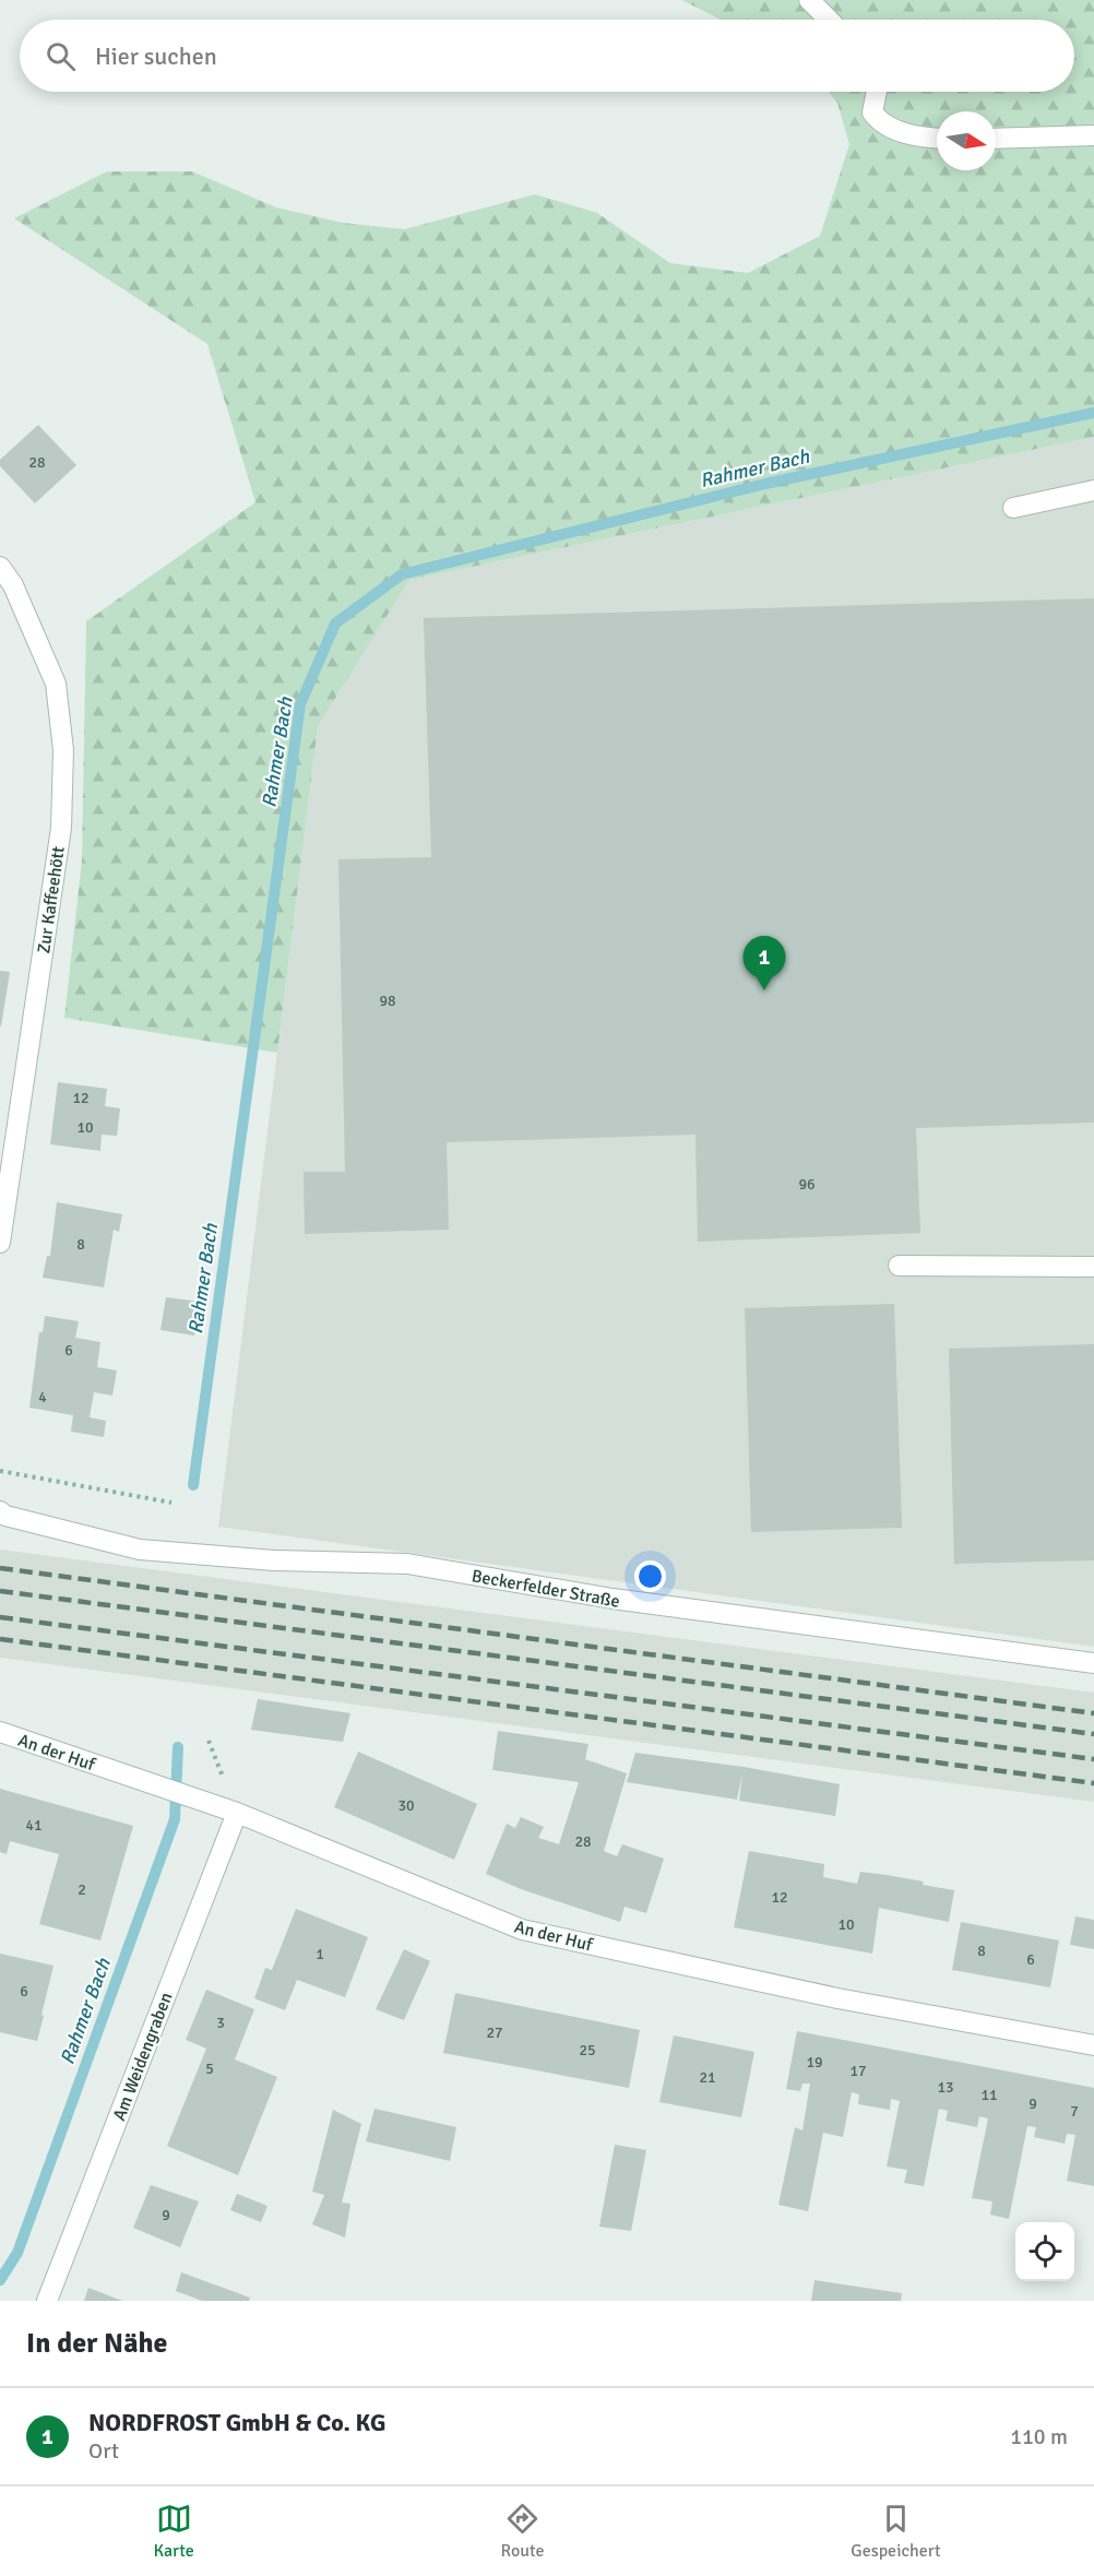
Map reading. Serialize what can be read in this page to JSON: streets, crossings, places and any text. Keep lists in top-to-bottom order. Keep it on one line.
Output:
{"streets":{"street":["Zur Kaffeehött","Beckerfelder Straße","An der Huf","Am Weidengraben"]},"crossings":[["An der Huf","Am Weidengraben"]],"water":["Rahmer Bach"],"house_numbers":["28","98","12","10","96","8","6","4","30","41","28","2","12","10","8","1","6","6","3","27","25","19","5","17","21","13","11","9","7","9"],"north":"right","page":{"search":"Hier suchen","pins":"1","heading":"In der Nähe","list":[{"mark":"1","name":"NORDFROST GmbH & Co. KG","note":"Ort","value":"110 m"}],"nav":["Karte","Route","Gespeichert"]}}
